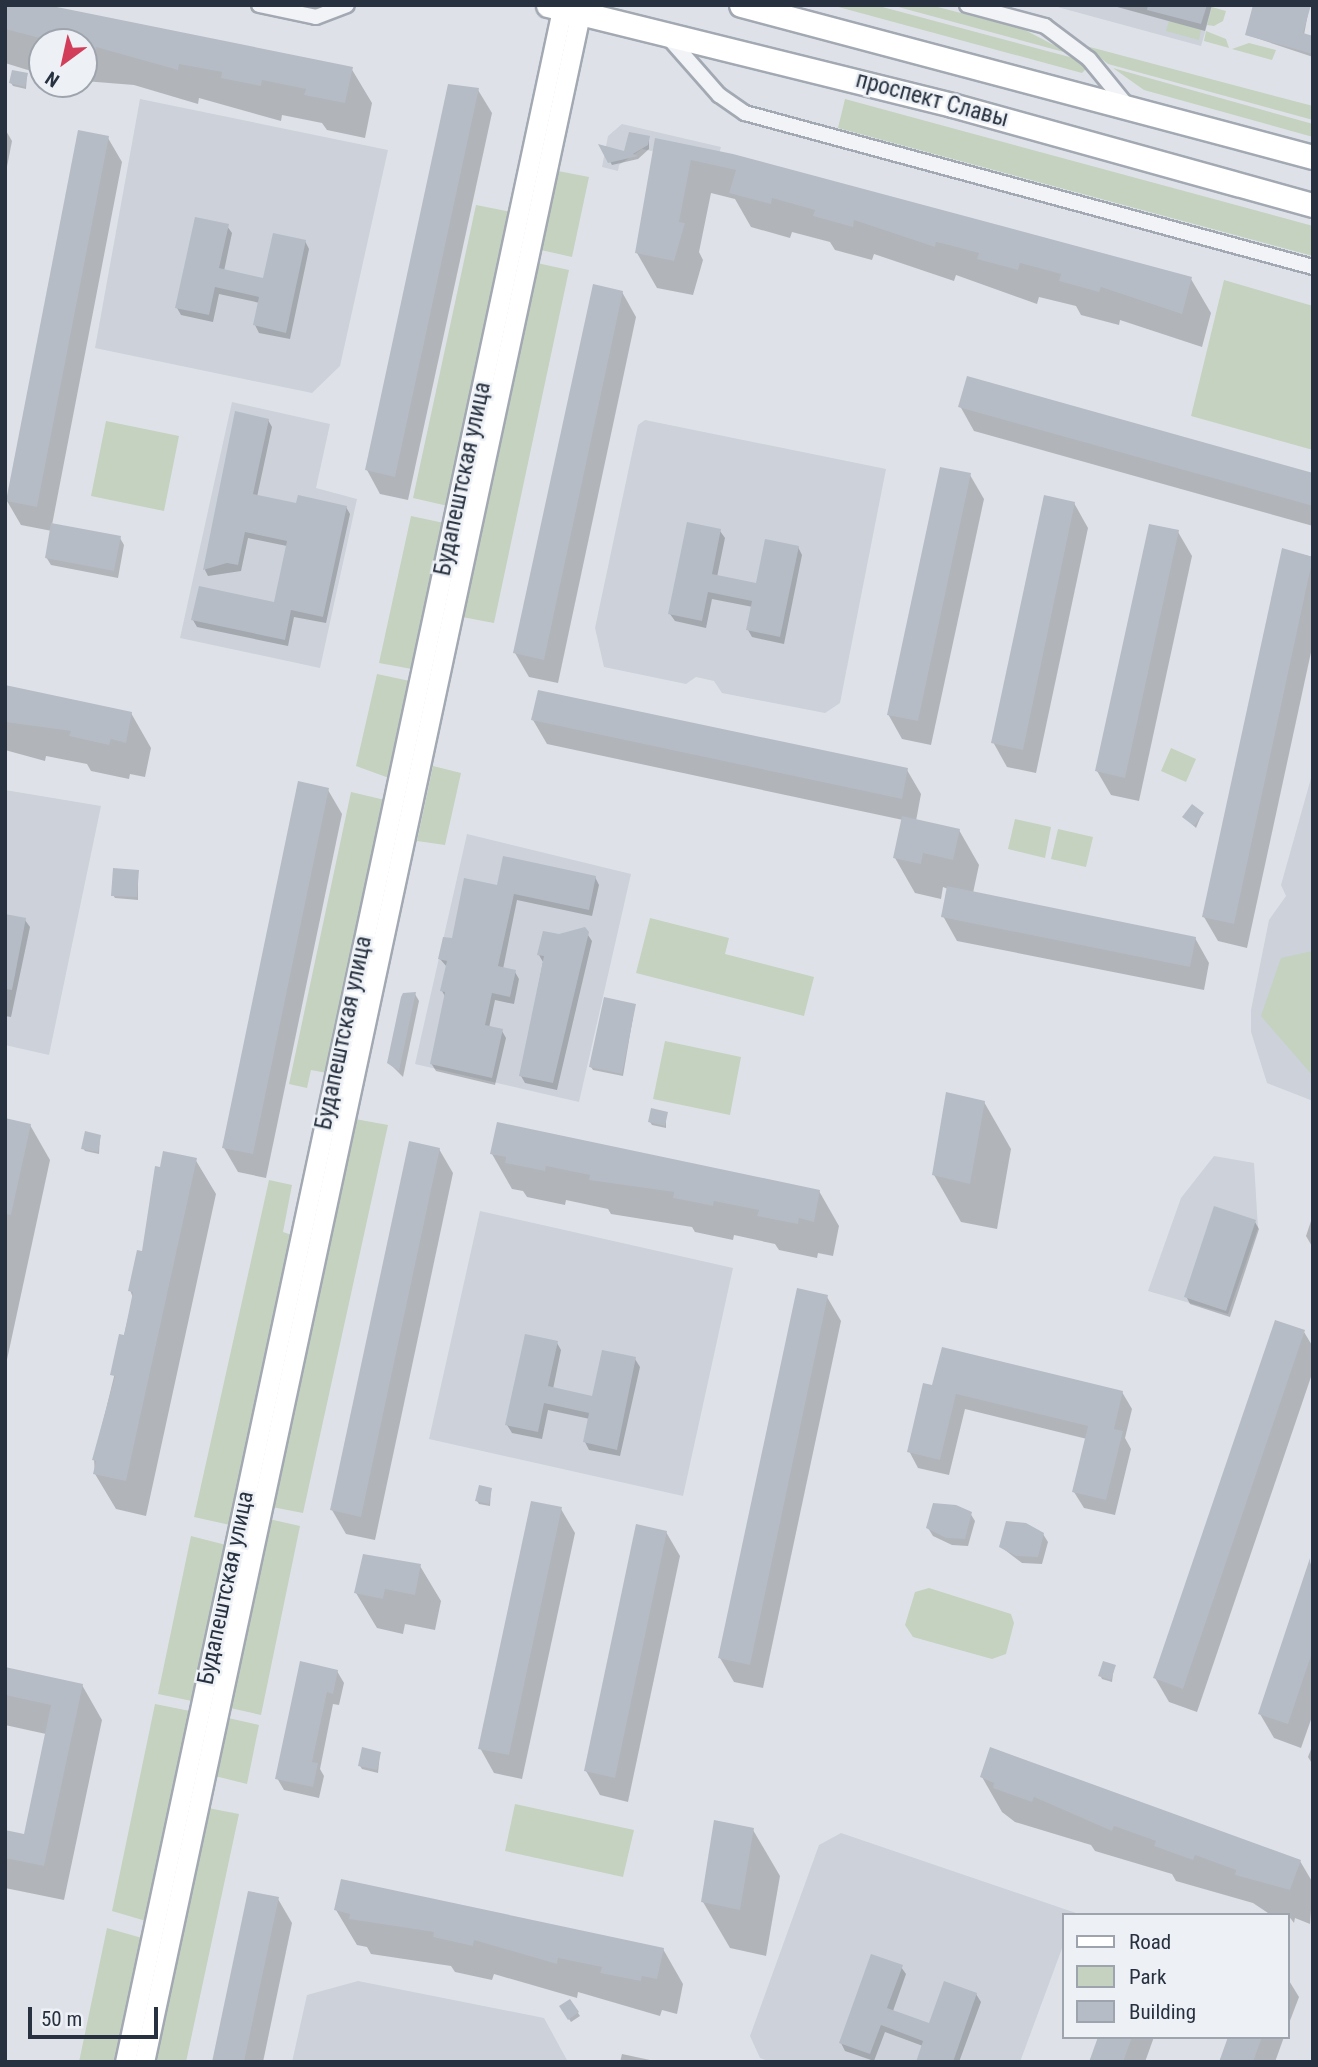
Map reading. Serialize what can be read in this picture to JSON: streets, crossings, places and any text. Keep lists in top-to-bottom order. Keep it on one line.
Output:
{"streets":{"main road":["проспект Славы"],"street":["Будапештская улица"]},"crossings":[["проспект Славы","Будапештская улица"]],"legend":["Road","Park","Building"],"scale_bar":"50 m","north":"bottom left"}
